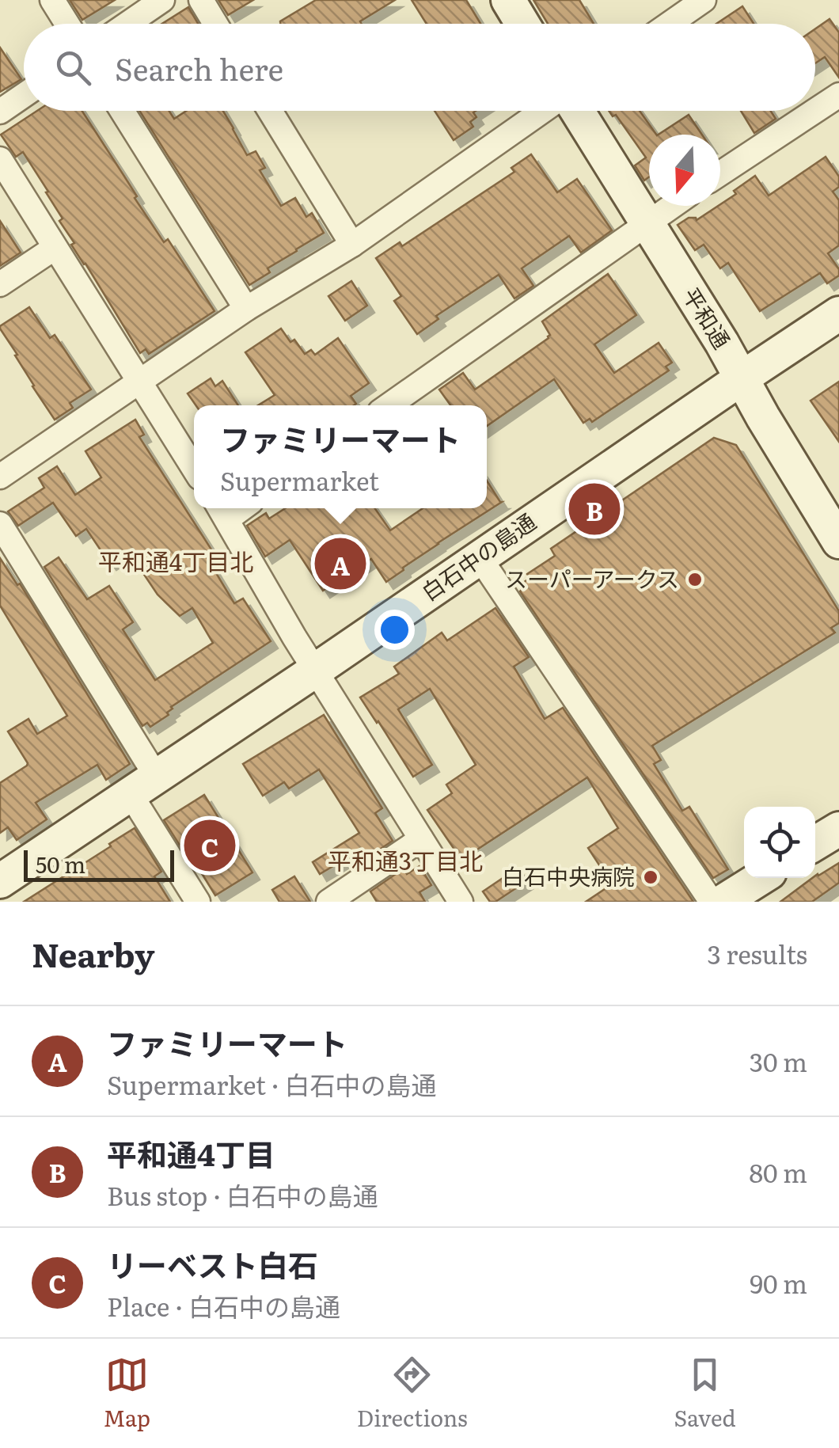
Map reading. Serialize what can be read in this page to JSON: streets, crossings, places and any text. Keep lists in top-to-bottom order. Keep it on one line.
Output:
{"streets":{"street":["平和通","白石中の島通"]},"crossings":[["平和通","白石中の島通"]],"districts":["平和通4丁目北","平和通3丁目北"],"places":["スーパーアークス","白石中央病院"],"scale_bar":"50 m","north":"bottom","page":{"search":"Search here","popup":["ファミリーマート","Supermarket"],"pins":["B","A","C"],"scale":"50 m","heading":["Nearby","3 results"],"list":[{"mark":"A","name":"ファミリーマート","note":"Supermarket · 白石中の島通","value":"30 m"},{"mark":"B","name":"平和通4丁目","note":"Bus stop · 白石中の島通","value":"80 m"},{"mark":"C","name":"リーベスト白石","note":"Place · 白石中の島通","value":"90 m"}],"nav":["Map","Directions","Saved"]}}
